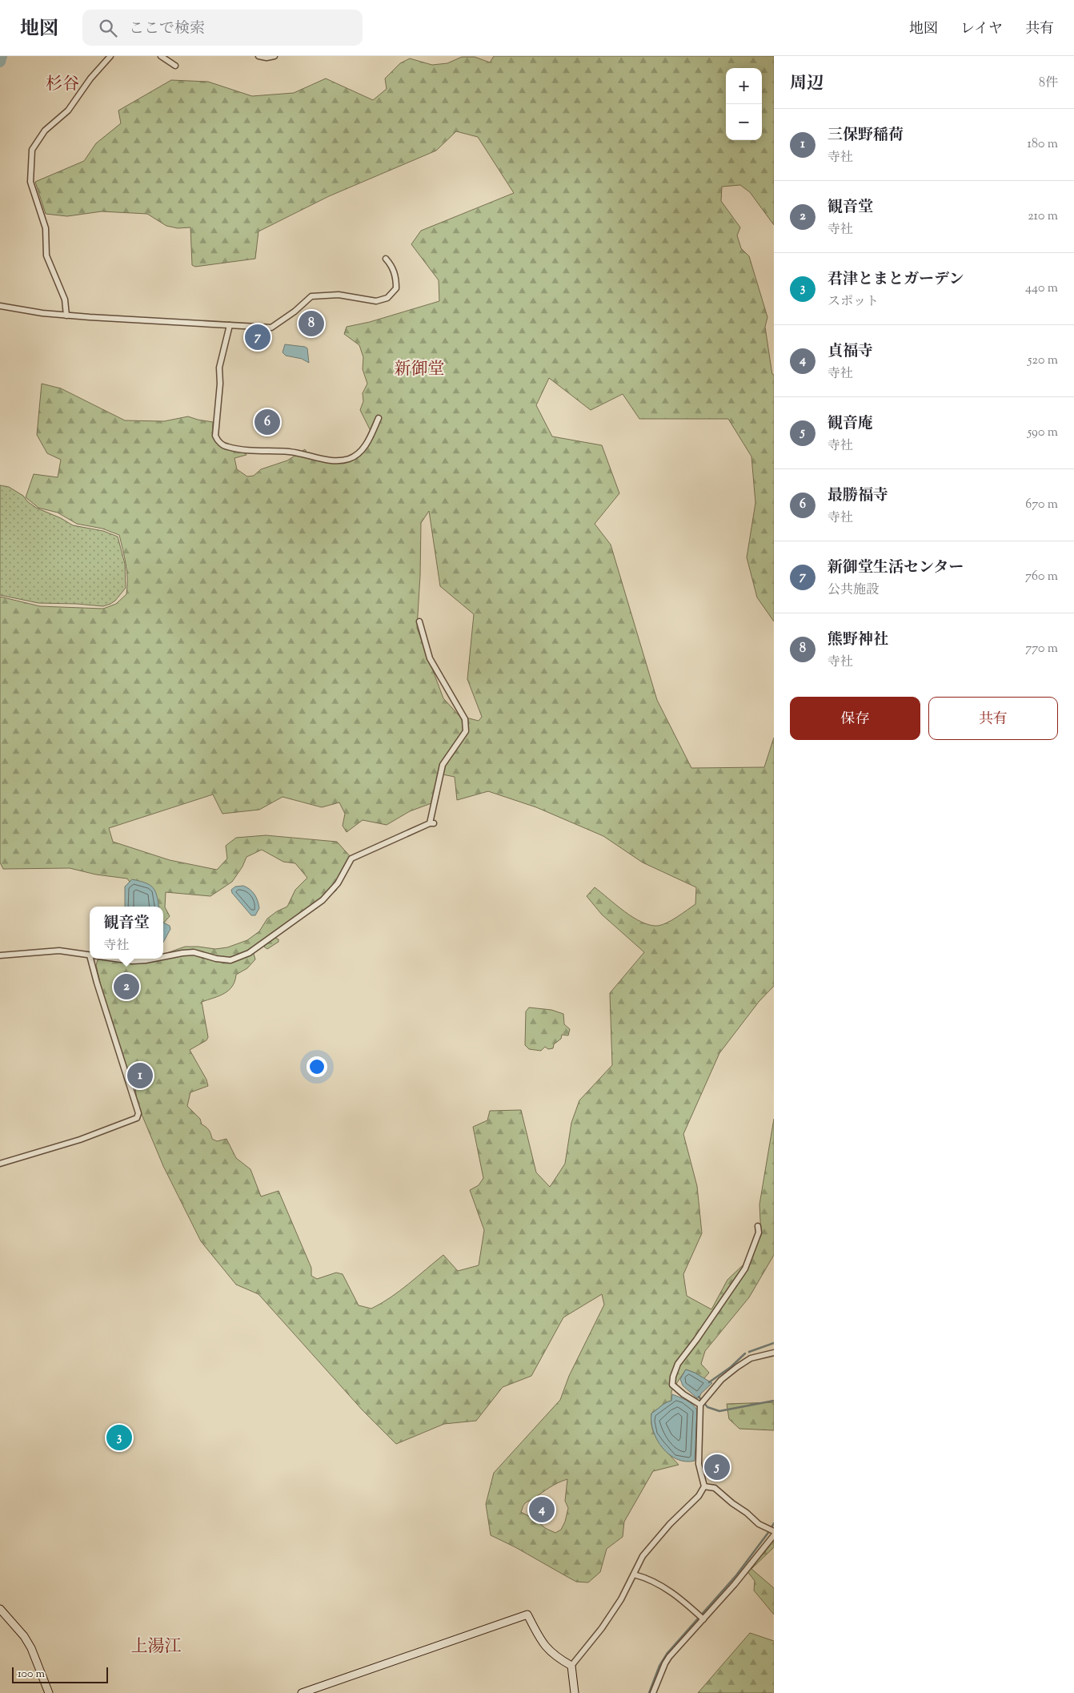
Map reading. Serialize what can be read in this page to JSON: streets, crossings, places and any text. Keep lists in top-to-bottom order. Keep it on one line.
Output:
{"districts":["杉谷","新御堂","上湯江"],"scale_bar":"100 m","page":{"header":"地図","search":"ここで検索","nav":["地図","レイヤ","共有"],"heading":["周辺","8件"],"map_buttons":["+","−"],"list":[{"mark":"1","name":"三保野稲荷","note":"寺社","value":"180 m"},{"mark":"2","name":"観音堂","note":"寺社","value":"210 m"},{"mark":"3","name":"君津とまとガーデン","note":"スポット","value":"440 m"},{"mark":"4","name":"貞福寺","note":"寺社","value":"520 m"},{"mark":"5","name":"観音庵","note":"寺社","value":"590 m"},{"mark":"6","name":"最勝福寺","note":"寺社","value":"670 m"},{"mark":"7","name":"新御堂生活センター","note":"公共施設","value":"760 m"},{"mark":"8","name":"熊野神社","note":"寺社","value":"770 m"}],"pins":["8","7","6","2","1","3","5","4"],"buttons":["保存","共有"],"popup":["観音堂","寺社"],"scale":"100 m"}}
